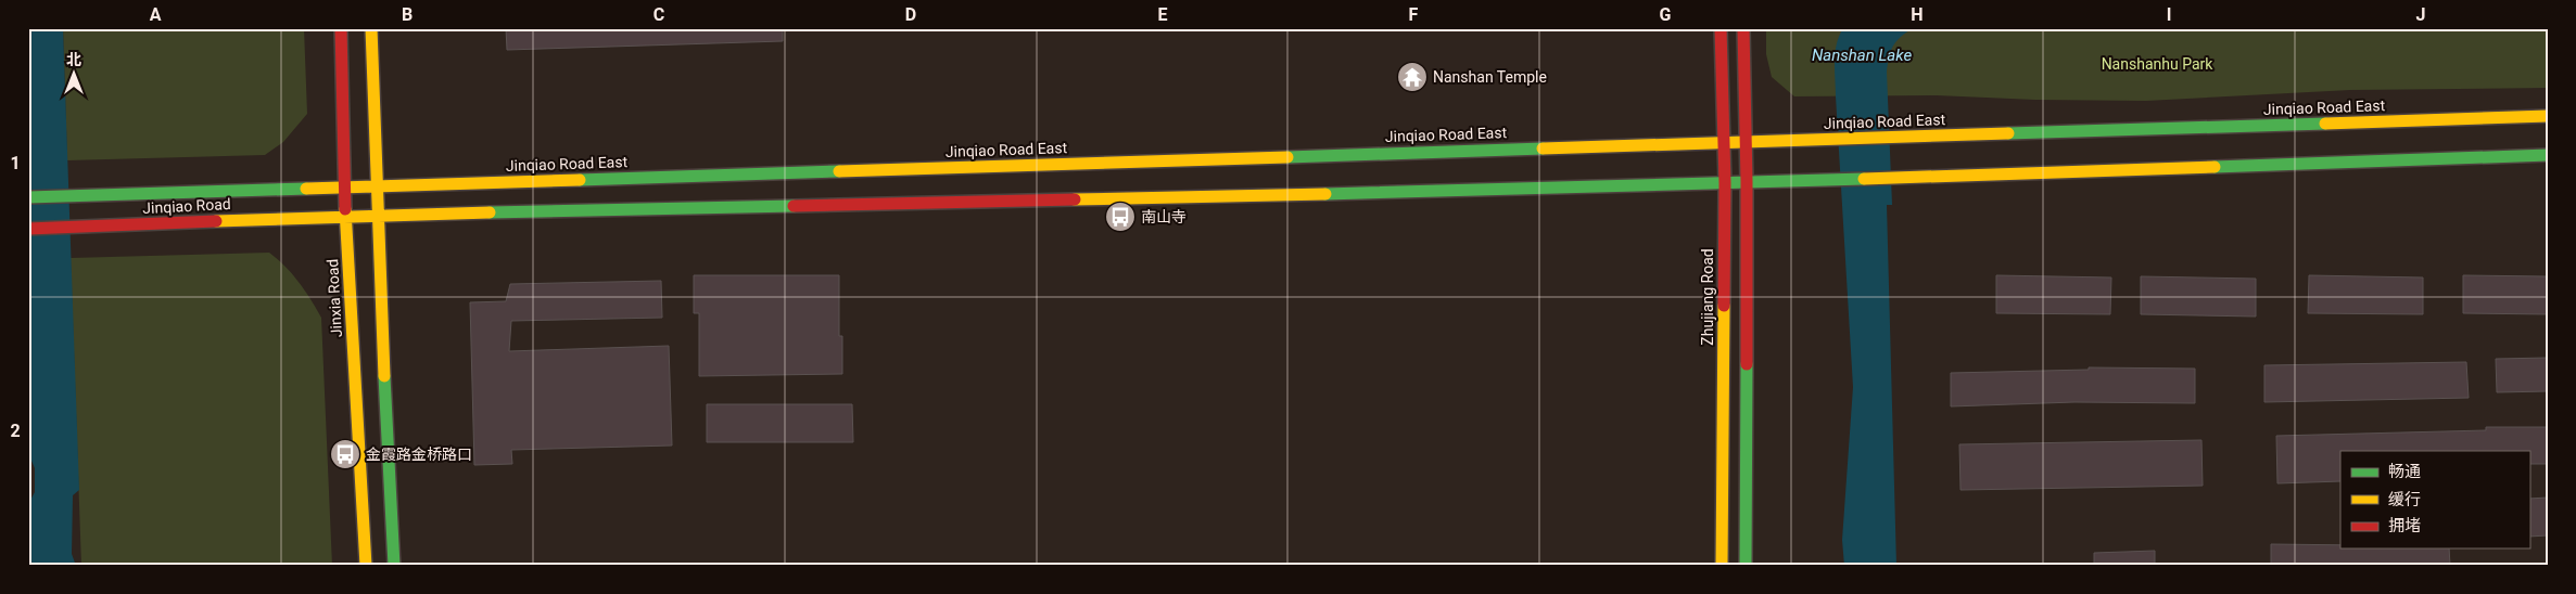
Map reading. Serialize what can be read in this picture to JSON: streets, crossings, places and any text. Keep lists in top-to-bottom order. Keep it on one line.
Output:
{"streets":{"street":["Jinqiao Road East","Jinqiao Road","Zhujiang Road","Jinxia Road"]},"crossings":[["Jinqiao Road East","Jinqiao Road"],["Jinqiao Road East","Zhujiang Road"],["Jinqiao Road East","Jinxia Road"],["Jinqiao Road","Jinxia Road"]],"water":["Nanshan Lake"],"parks":["Nanshanhu Park"],"places":{"temple":["Nanshan Temple"],"bus stop":["南山寺","金霞路金桥路口"]},"legend":["畅通","缓行","拥堵"],"north":"top","grid":{"columns":["A","B","C","D","E","F","G","H","I","J"],"rows":["1","2"]}}
